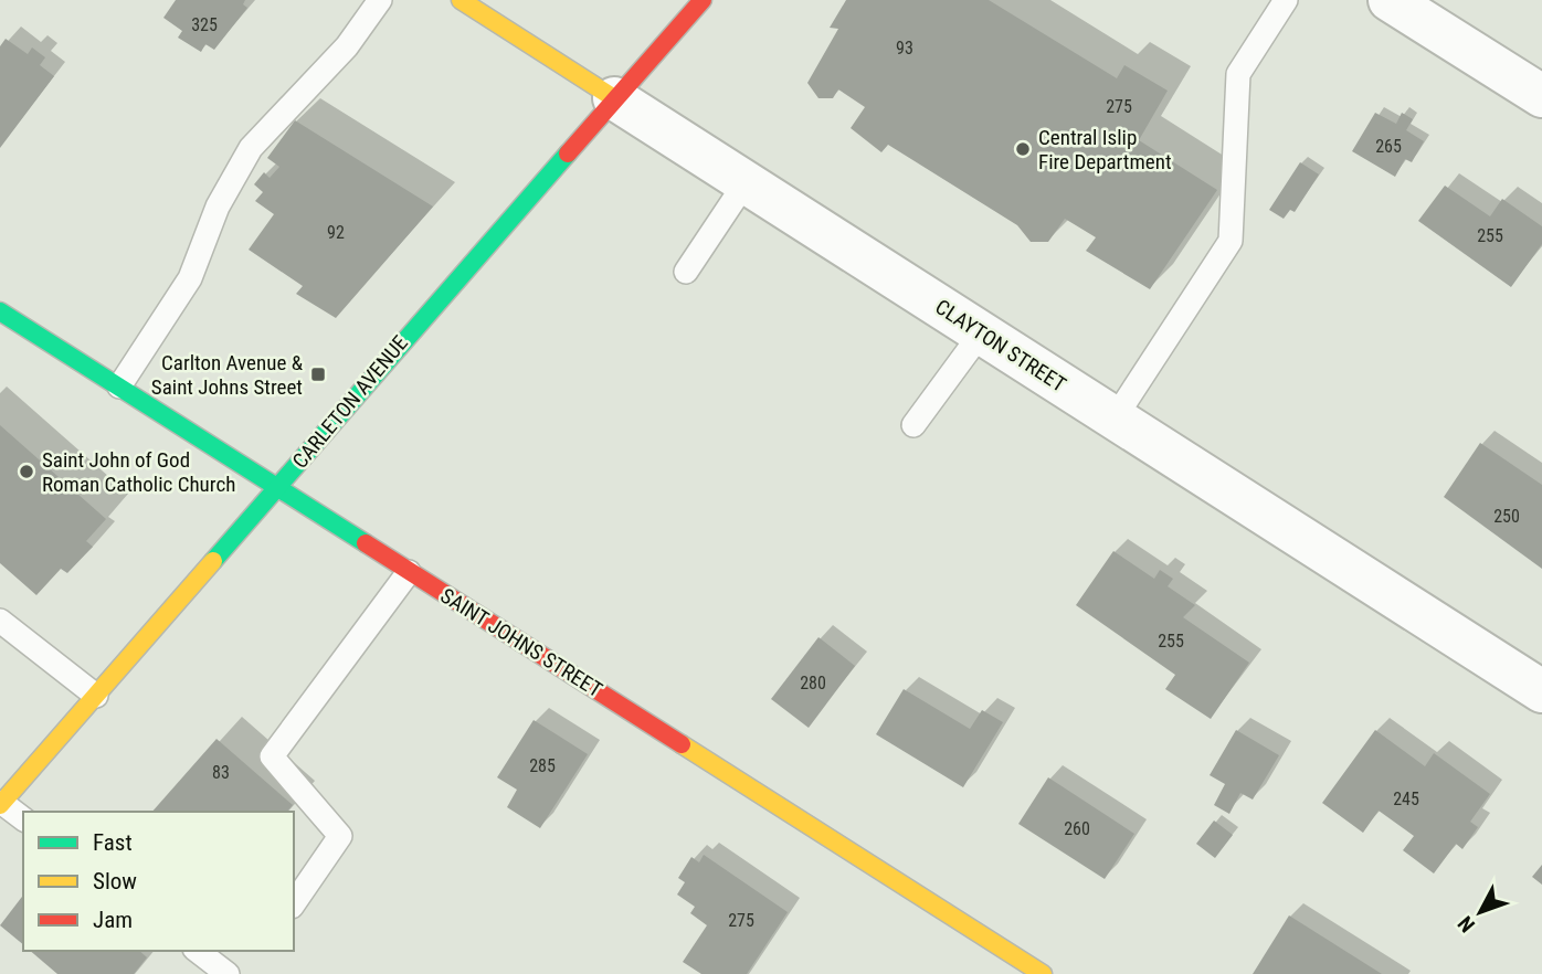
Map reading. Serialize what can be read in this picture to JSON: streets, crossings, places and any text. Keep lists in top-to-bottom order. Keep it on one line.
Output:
{"streets":{"street":["CLAYTON STREET","CARLETON AVENUE","SAINT JOHNS STREET"]},"crossings":[["CLAYTON STREET","CARLETON AVENUE"],["CARLETON AVENUE","SAINT JOHNS STREET"]],"places":{"other":["Central Islip Fire Department","Saint John of God Roman Catholic Church"],"transit":["Carlton Avenue & Saint Johns Street"]},"house_numbers":["325","93","275","265","92","255","250","255","280","285","83","245","260","275"],"legend":["Fast","Slow","Jam"],"north":"bottom left"}
